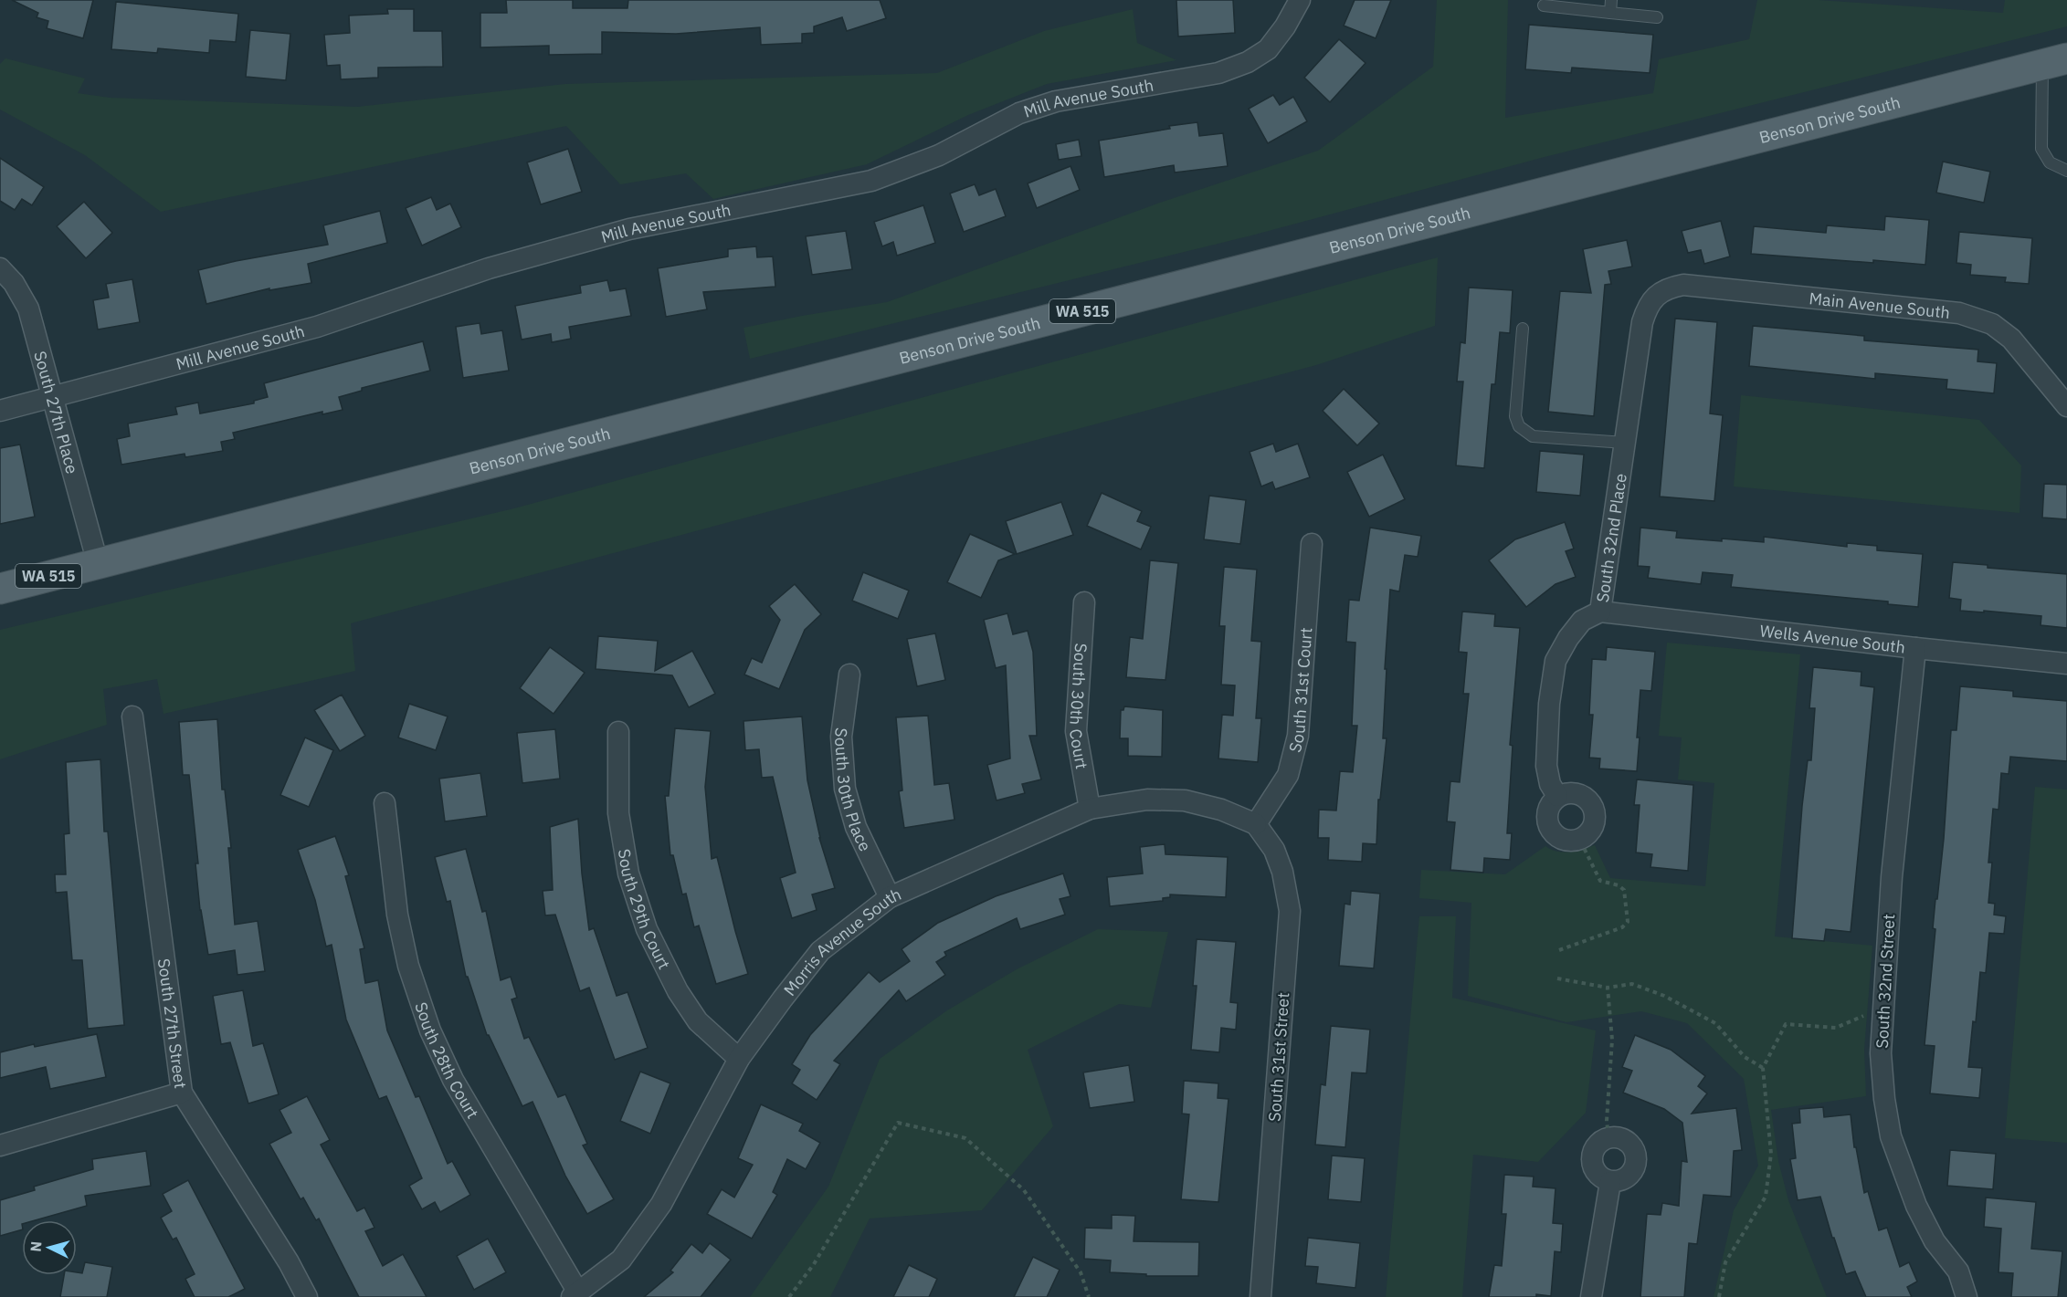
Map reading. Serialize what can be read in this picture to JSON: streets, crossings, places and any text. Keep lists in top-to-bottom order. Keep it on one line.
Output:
{"streets":{"main road":["Benson Drive South","WA 515"],"street":["Mill Avenue South","Main Avenue South","South 27th Place","South 32nd Place","Wells Avenue South","South 31st Court","South 30th Court","South 30th Place","South 29th Court","Morris Avenue South","South 32nd Street","South 27th Street","South 31st Street","South 28th Court"]},"crossings":[["Mill Avenue South","South 27th Place"],["Benson Drive South","South 27th Place"],["Main Avenue South","South 32nd Place"],["South 32nd Place","Wells Avenue South"],["Wells Avenue South","South 32nd Street"],["South 31st Court","Morris Avenue South"],["South 31st Court","South 31st Street"],["South 30th Court","Morris Avenue South"],["South 30th Place","Morris Avenue South"],["South 29th Court","Morris Avenue South"],["Morris Avenue South","South 31st Street"],["Morris Avenue South","South 28th Court"]],"north":"left"}
